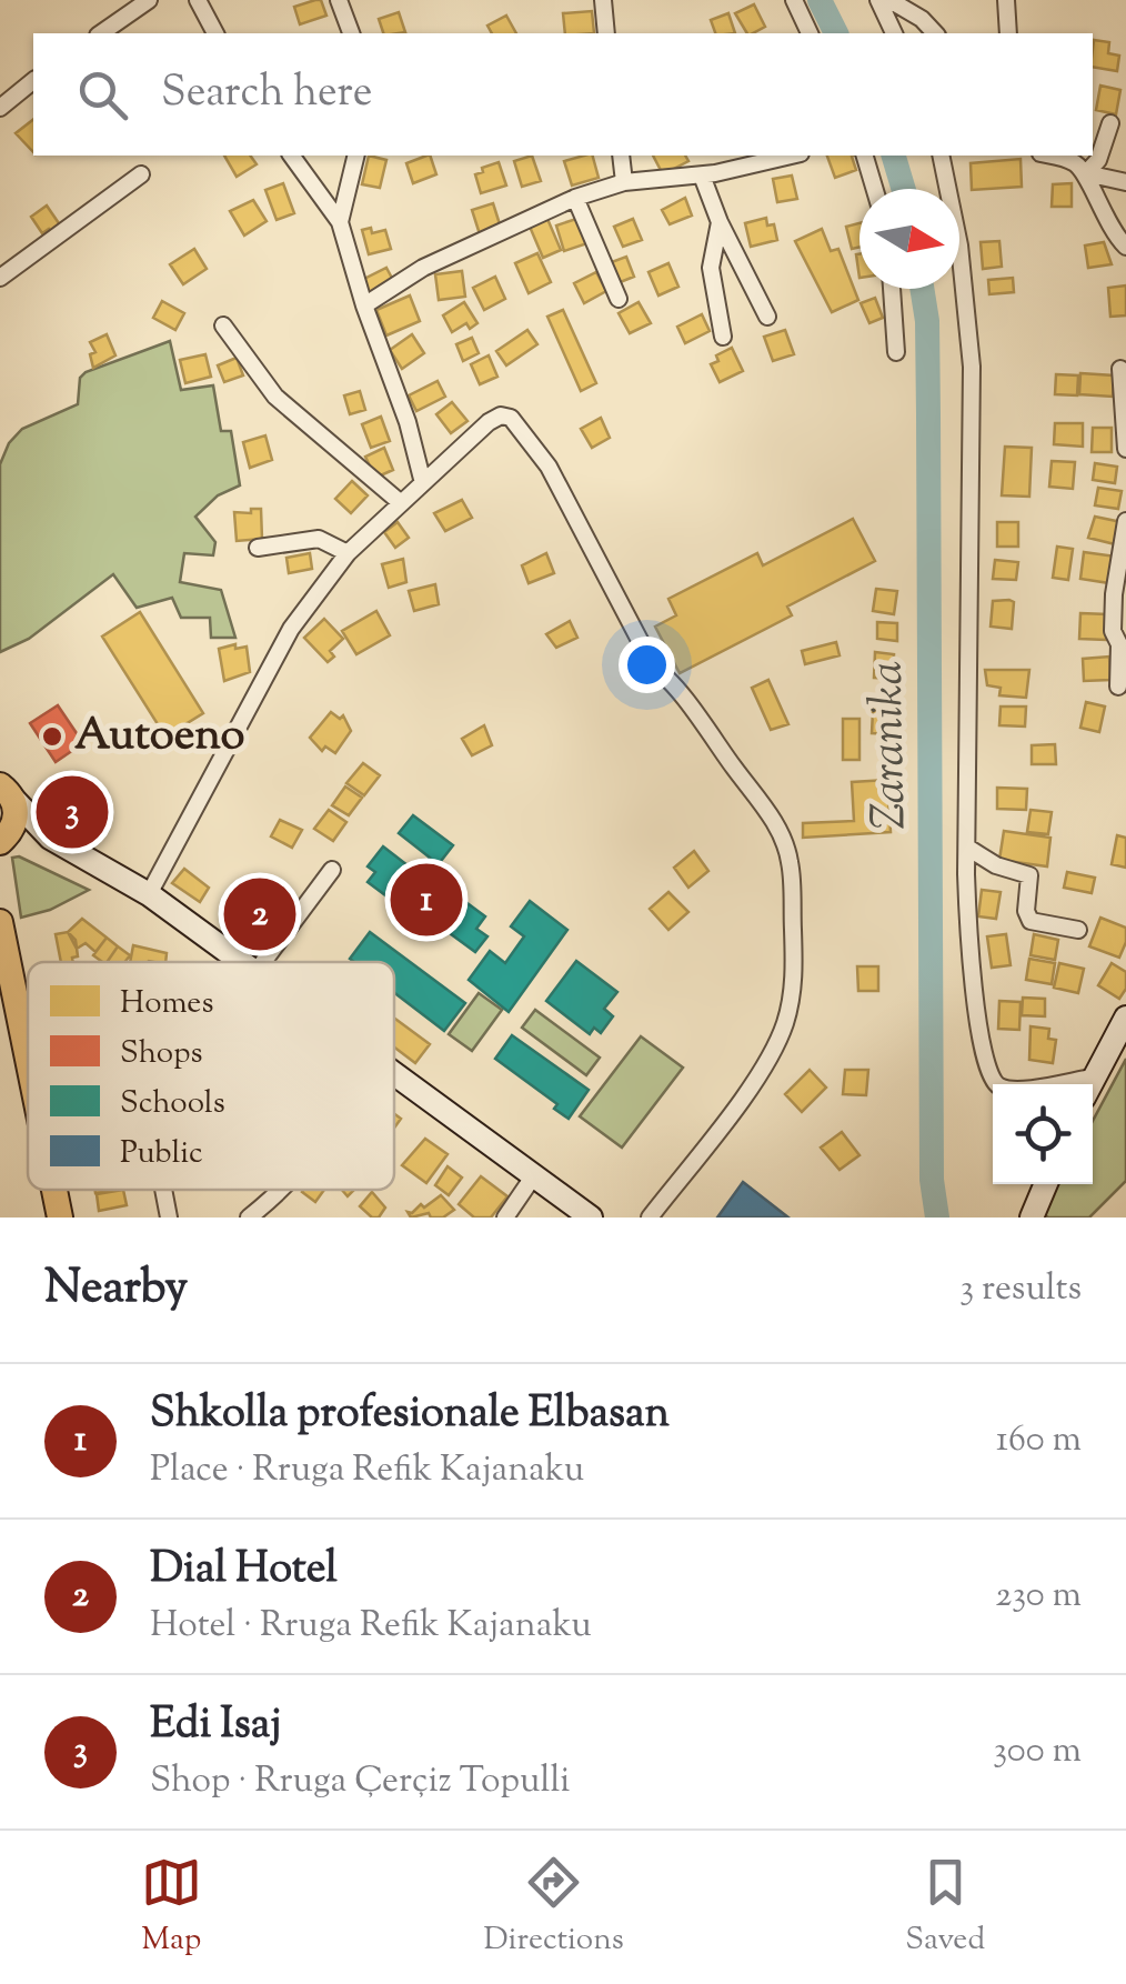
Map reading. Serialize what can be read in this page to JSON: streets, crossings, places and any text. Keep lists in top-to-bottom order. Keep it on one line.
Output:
{"water":["Zaranika"],"places":["Autoeno"],"legend":["Homes","Shops","Schools","Public"],"north":"right","page":{"search":"Search here","pins":["3","1","2"],"heading":["Nearby","3 results"],"list":[{"mark":"1","name":"Shkolla profesionale Elbasan","note":"Place · Rruga Refik Kajanaku","value":"160 m"},{"mark":"2","name":"Dial Hotel","note":"Hotel · Rruga Refik Kajanaku","value":"230 m"},{"mark":"3","name":"Edi Isaj","note":"Shop · Rruga Çerçiz Topulli","value":"300 m"}],"nav":["Map","Directions","Saved"]}}
